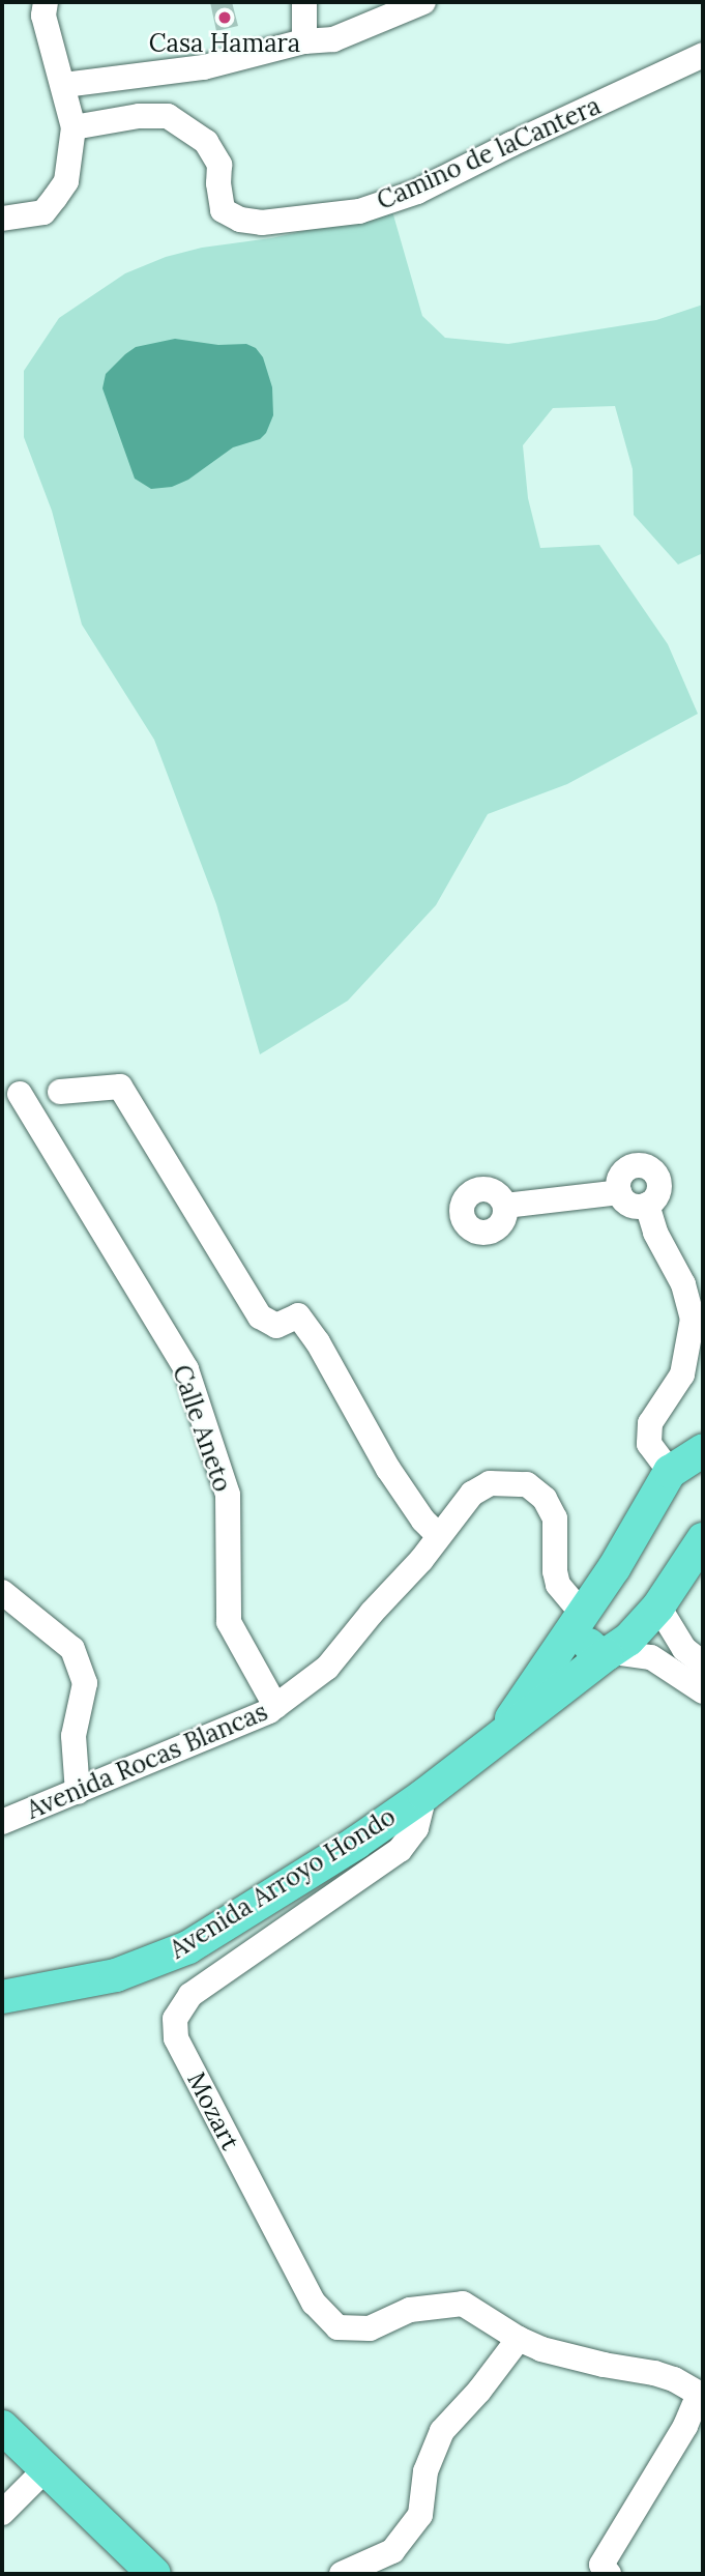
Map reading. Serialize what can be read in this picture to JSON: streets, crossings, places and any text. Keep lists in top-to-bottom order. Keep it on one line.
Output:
{"streets":{"main road":["Avenida Arroyo Hondo"],"street":["Camino de laCantera","Calle Aneto","Avenida Rocas Blancas","Mozart"]},"crossings":[["Calle Aneto","Avenida Rocas Blancas"],["Avenida Rocas Blancas","Avenida Arroyo Hondo"],["Avenida Arroyo Hondo","Mozart"]],"places":["Casa Hamara"]}
